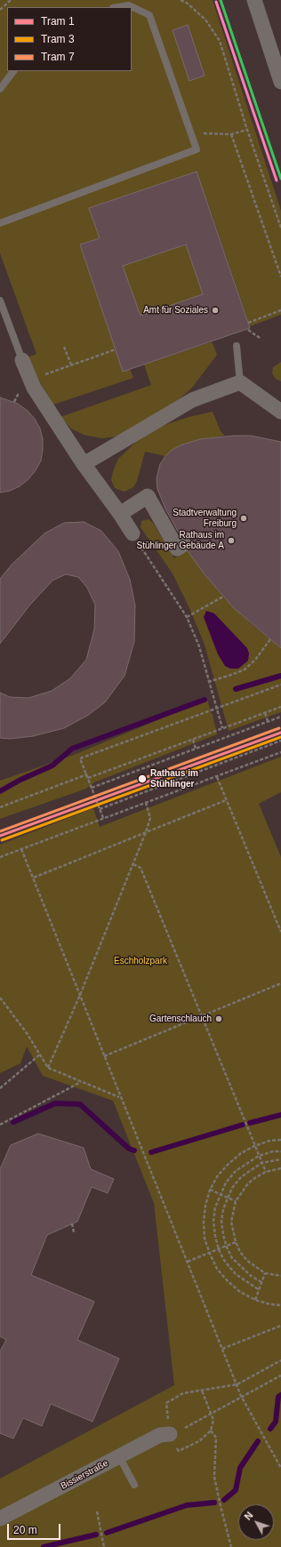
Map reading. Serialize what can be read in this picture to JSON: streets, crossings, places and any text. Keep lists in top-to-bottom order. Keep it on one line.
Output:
{"streets":{"street":["Bissierstraße"]},"parks":["Eschholzpark"],"places":["Amt für Soziales","Stadtverwaltung Freiburg","Rathaus im Stühlinger Gebäude A","Rathaus im Stühlinger","Gartenschlauch"],"lines":["tram line 7","tram line 1","tram line 3"],"legend":["Tram 1","Tram 3","Tram 7"],"scale_bar":"20 m","north":"top left"}
